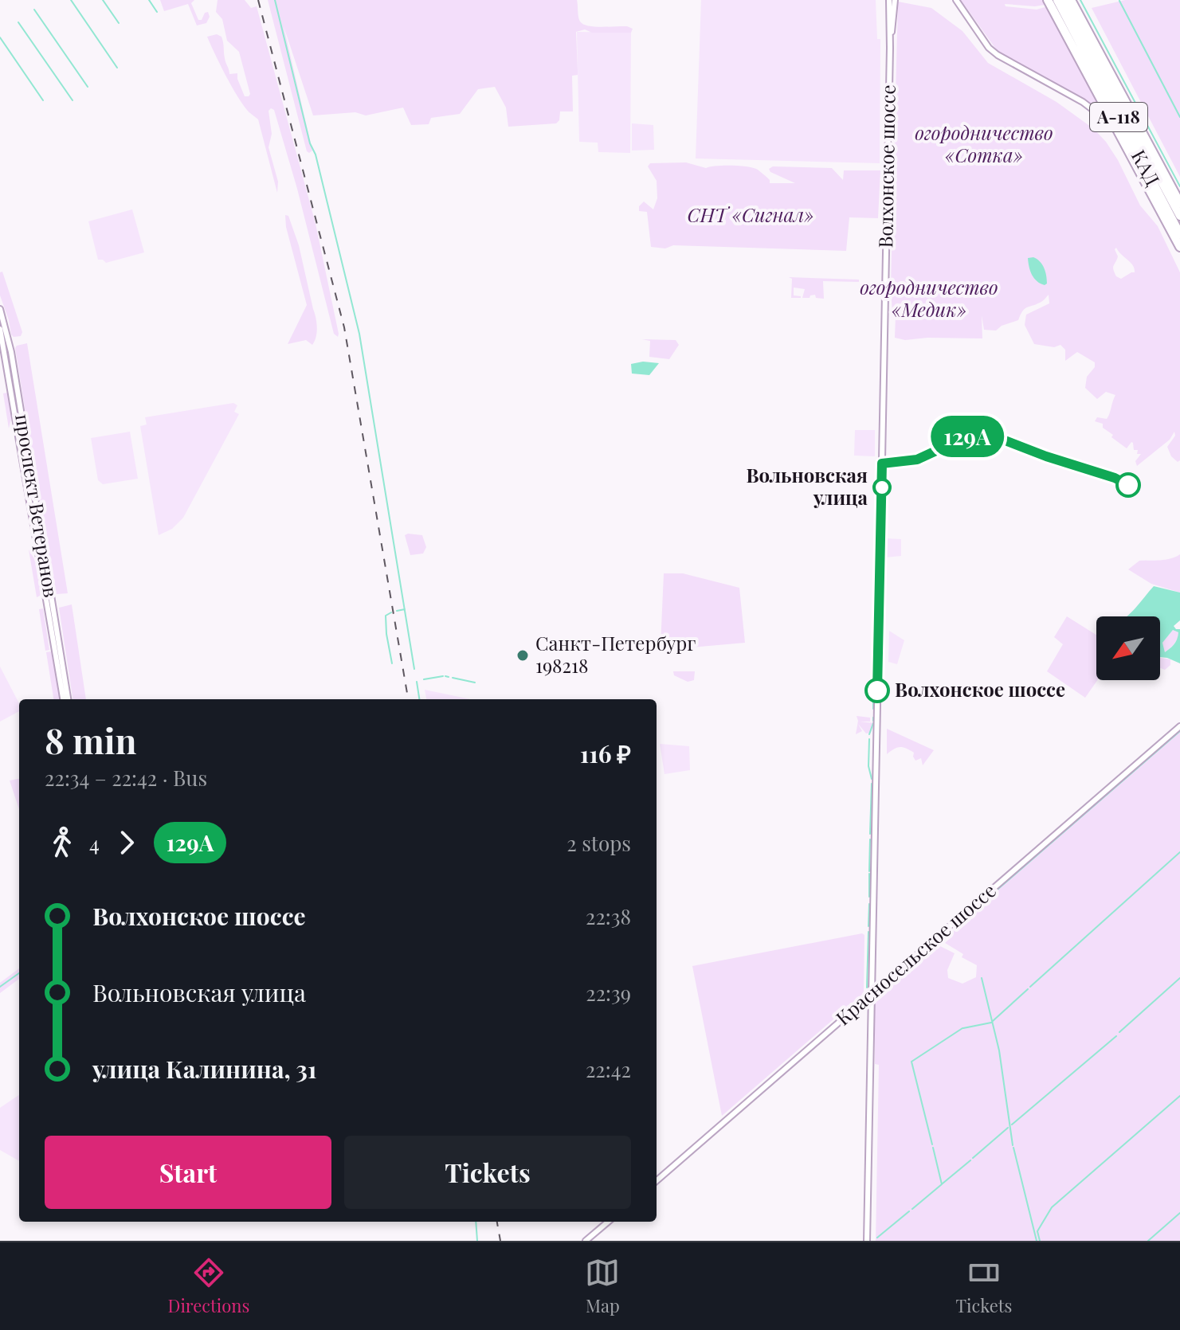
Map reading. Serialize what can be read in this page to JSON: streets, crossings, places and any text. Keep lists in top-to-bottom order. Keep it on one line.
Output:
{"streets":{"highway":["А-118","КАД"],"main road":["Волхонское шоссе","проспект Ветеранов","Красносельское шоссе"]},"crossings":[["Волхонское шоссе","Красносельское шоссе"]],"parks":["огородничество «Сотка»","СНТ «Сигнал»","огородничество «Медик»"],"places":["Вольновская улица","Санкт-Петербург 198218","Волхонское шоссе"],"lines":["bus line 129А"],"north":"bottom left","page":{"on_map":"129А","heading":["8 min","22:34 – 22:42 · Bus","116 ₽"],"legs":["4","129А","2 stops"],"list":[{"name":"Волхонское шоссе","value":"22:38"},{"name":"Вольновская улица","value":"22:39"},{"name":"улица Калинина, 31","value":"22:42"}],"buttons":["Start","Tickets"],"tabs":["Directions","Map","Tickets"]}}
